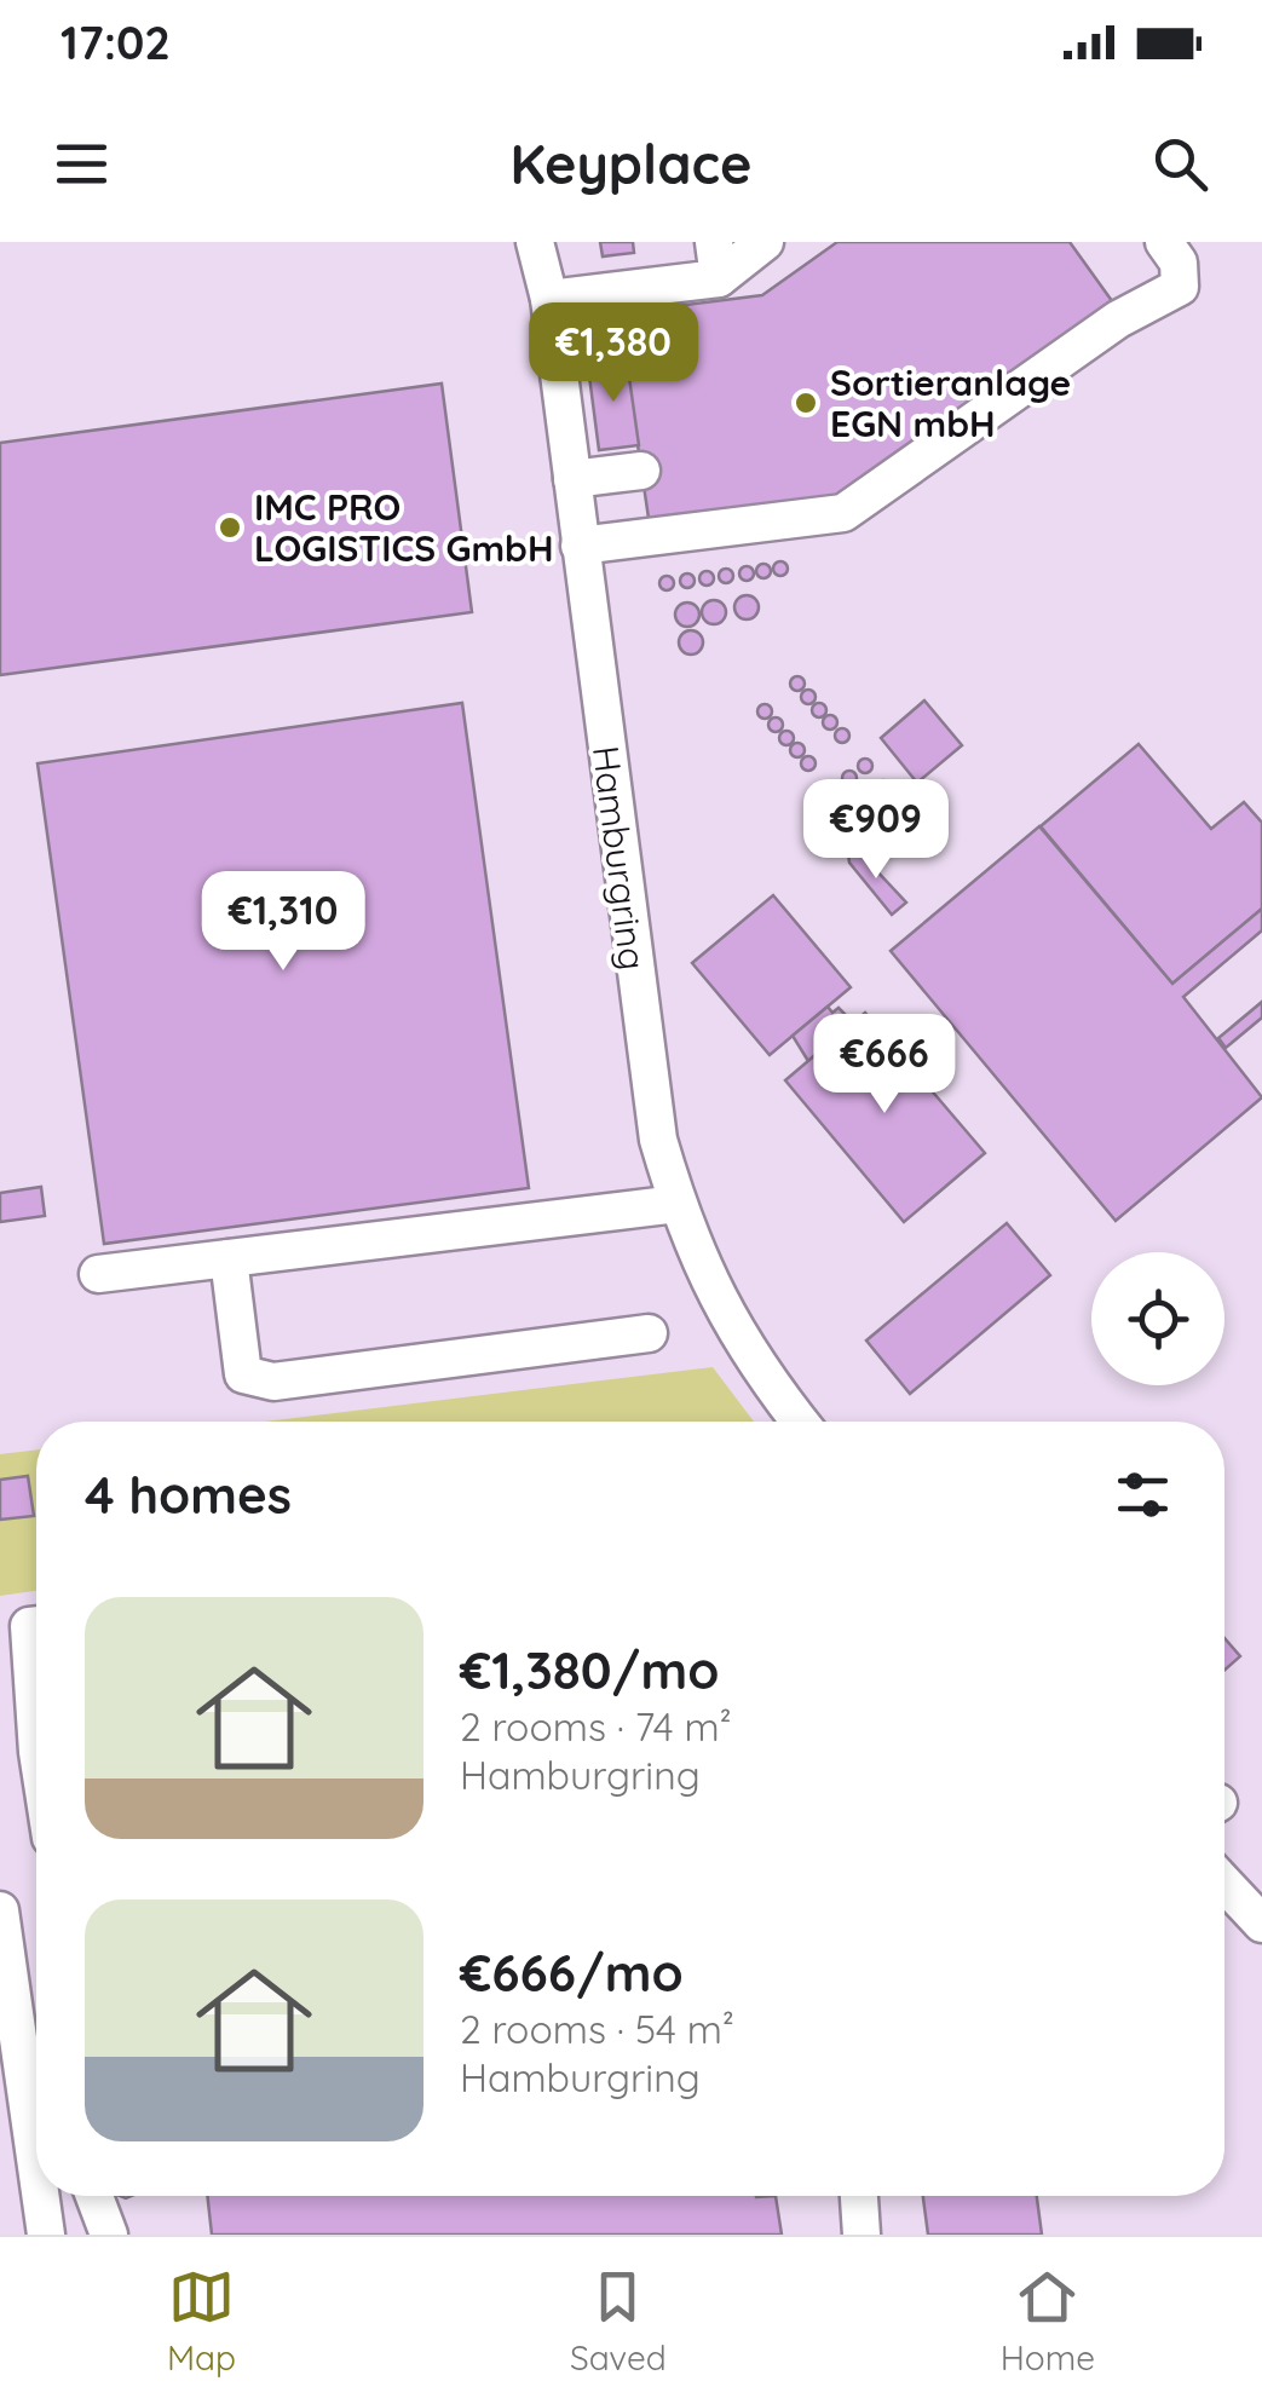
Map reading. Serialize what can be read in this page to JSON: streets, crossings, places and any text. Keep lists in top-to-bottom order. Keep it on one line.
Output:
{"streets":{"street":["Hamburgring"]},"places":["Sortieranlage EGN mbH","IMC PRO LOGISTICS GmbH"],"page":{"status":"17:02","header":"Keyplace","price":["€1,380","€909","€1,310","€666"],"heading":"4 homes","list":[{"name":"€1,380/mo","note":"2 rooms · 74 m² · Hamburgring"},{"name":"€666/mo","note":"2 rooms · 54 m² · Hamburgring"}],"tabs":["Map","Saved","Home"]}}
